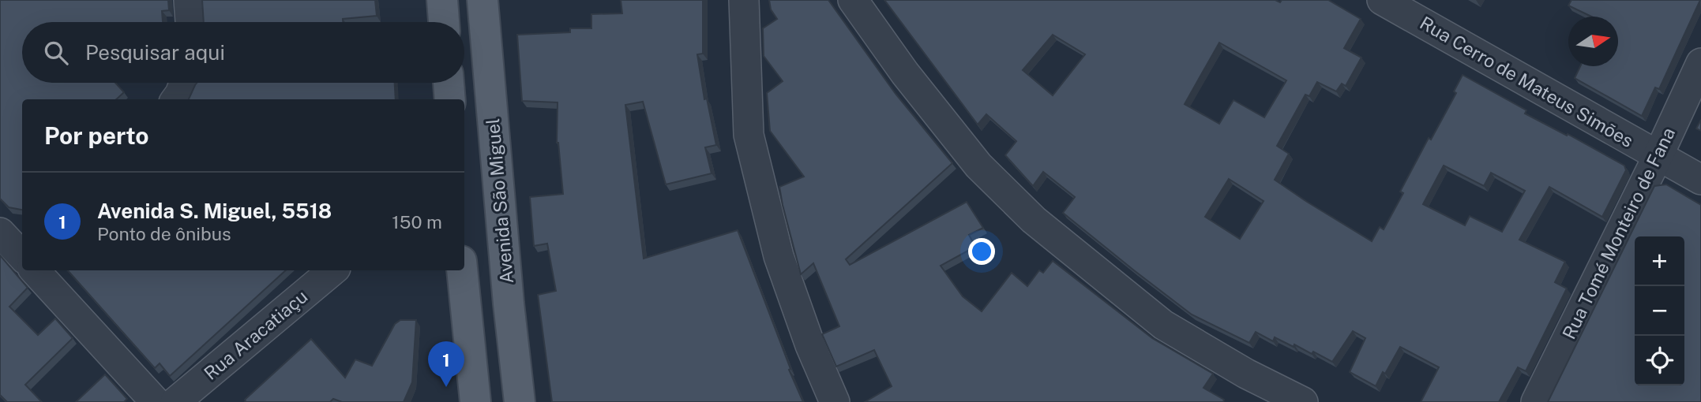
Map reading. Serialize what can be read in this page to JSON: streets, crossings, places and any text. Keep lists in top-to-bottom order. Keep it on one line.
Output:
{"streets":{"main road":["Avenida São Miguel"],"street":["Rua Cerro de Mateus Simões","Rua Tomé Monteiro de Fana","Rua Aracatiaçu"]},"crossings":[["Rua Cerro de Mateus Simões","Rua Tomé Monteiro de Fana"]],"north":"right","page":{"search":"Pesquisar aqui","heading":"Por perto","list":[{"mark":"1","name":"Avenida S. Miguel, 5518","note":"Ponto de ônibus","value":"150 m"}],"map_buttons":["+","−"],"pins":"1"}}
